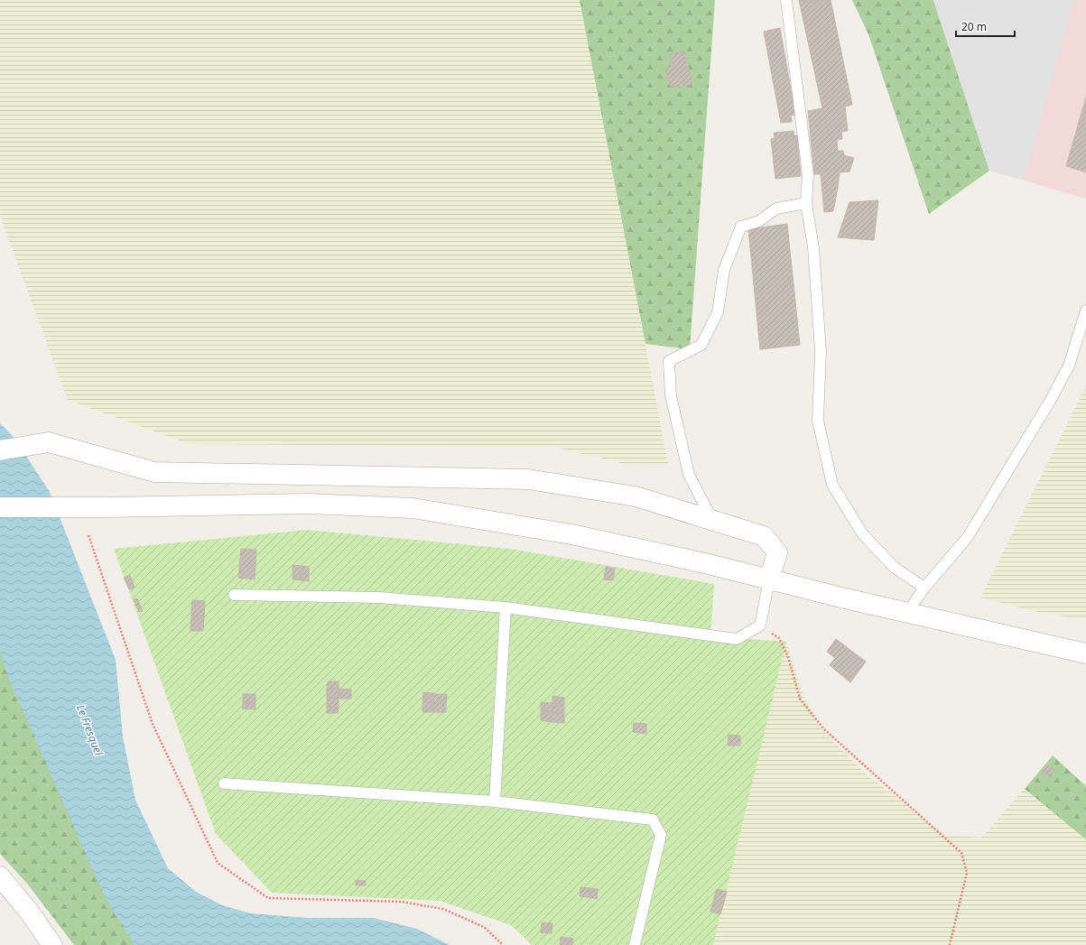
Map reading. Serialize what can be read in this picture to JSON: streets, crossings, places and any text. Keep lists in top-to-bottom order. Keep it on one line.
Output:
{"water":["Le Fresquel"],"scale_bar":"20 m"}
